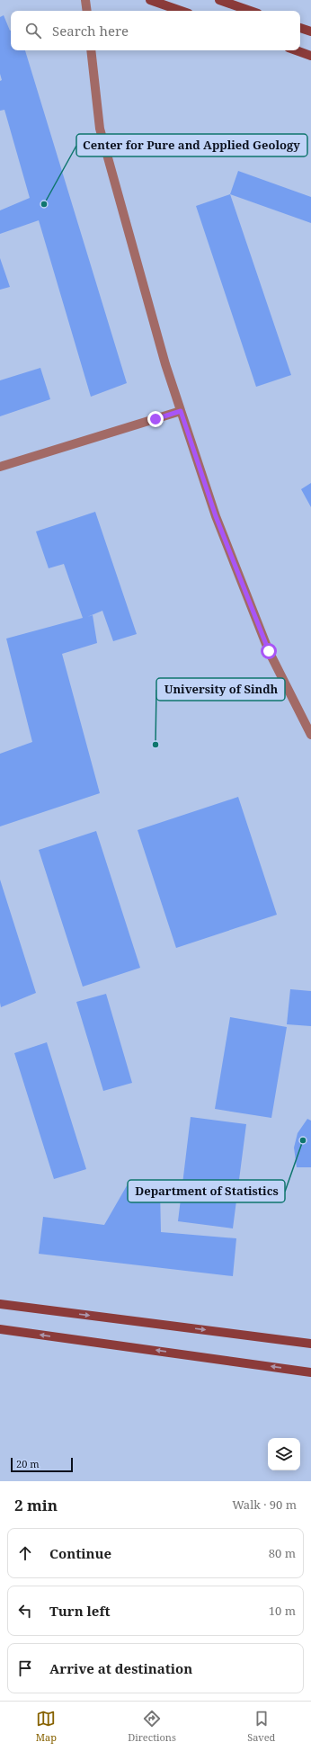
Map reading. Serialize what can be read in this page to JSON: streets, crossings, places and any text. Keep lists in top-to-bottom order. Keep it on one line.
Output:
{"places":["Center for Pure and Applied Geology","University of Sindh","Department of Statistics"],"scale_bar":"20 m","page":{"search":"Search here","scale":"20 m","heading":["2 min","Walk · 90 m"],"list":[["Continue","80 m"],["Turn left","10 m"],"Arrive at destination"],"nav":["Map","Directions","Saved"]}}
